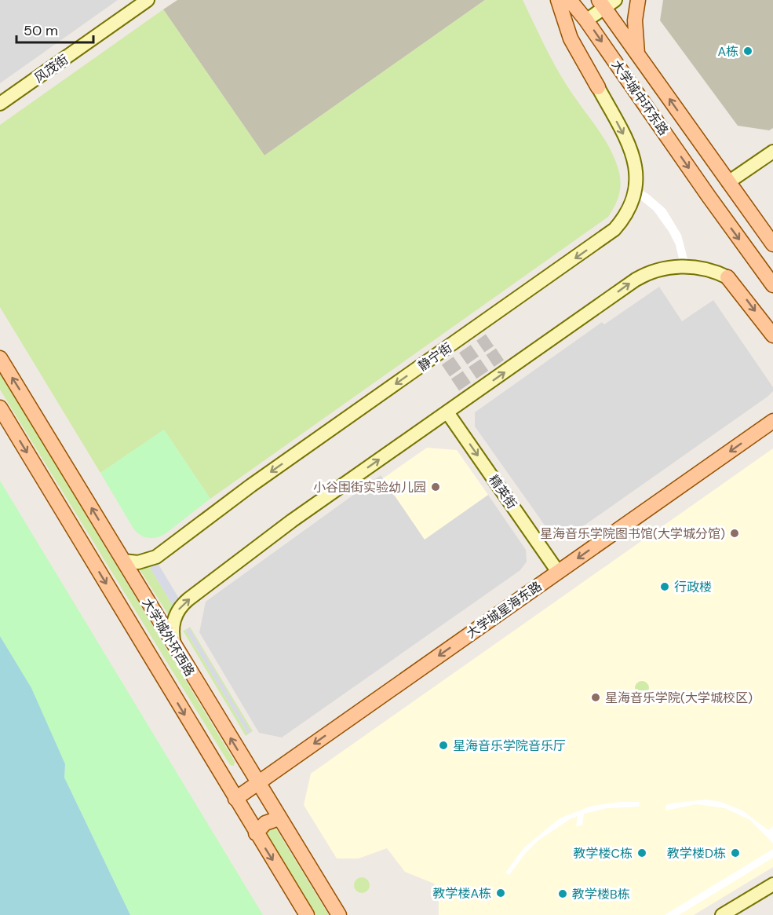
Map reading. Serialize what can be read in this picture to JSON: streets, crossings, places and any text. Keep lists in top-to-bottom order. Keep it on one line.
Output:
{"streets":{"main road":["大学城中环东路","大学城星海东路","大学城外环西路"],"street":["风茂街","静宁街","精英街"]},"crossings":[["静宁街","大学城外环西路"],["精英街","大学城星海东路"],["大学城星海东路","大学城外环西路"]],"one_way":["精英街","大学城星海东路"],"places":["A栋","小谷围街实验幼儿园","星海音乐学院图书馆(大学城分馆)","行政楼","星海音乐学院(大学城校区)","星海音乐学院音乐厅","教学楼C栋","教学楼D栋","教学楼A栋","教学楼B栋"],"scale_bar":"50 m"}
